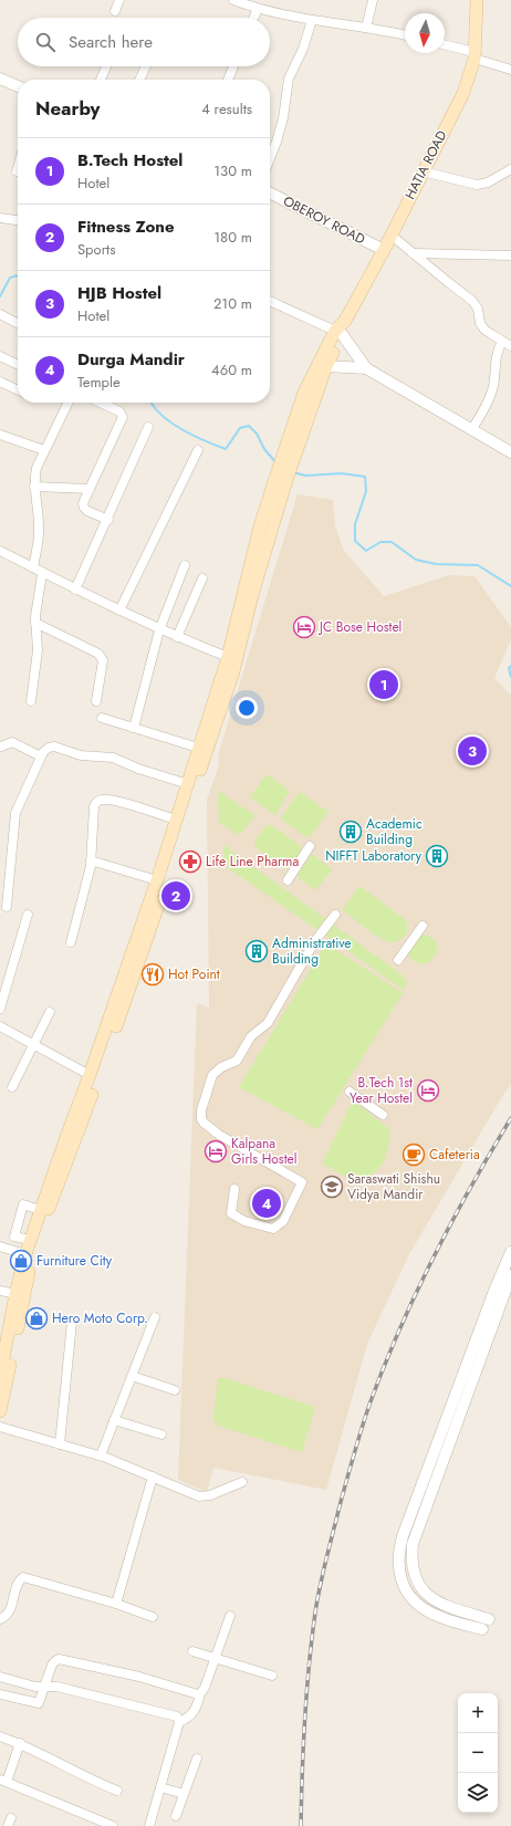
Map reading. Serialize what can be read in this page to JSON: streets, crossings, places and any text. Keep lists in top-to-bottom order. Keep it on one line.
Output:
{"streets":{"main road":["HATIA ROAD"],"street":["OBEROY ROAD"]},"crossings":[["HATIA ROAD","OBEROY ROAD"]],"places":{"hotel":["JC Bose Hostel","B.Tech 1st Year Hostel","Kalpana Girls Hostel"],"building":["Academic Building","NIFFT Laboratory","Administrative Building"],"pharmacy":["Life Line Pharma"],"restaurant":["Hot Point"],"cafe":["Cafeteria"],"school or university":["Saraswati Shishu Vidya Mandir"],"shop":["Furniture City","Hero Moto Corp."]},"north":"bottom","page":{"search":"Search here","heading":["Nearby","4 results"],"list":[{"mark":"1","name":"B.Tech Hostel","note":"Hotel","value":"130 m"},{"mark":"2","name":"Fitness Zone","note":"Sports","value":"180 m"},{"mark":"3","name":"HJB Hostel","note":"Hotel","value":"210 m"},{"mark":"4","name":"Durga Mandir","note":"Temple","value":"460 m"}],"pins":["1","3","2","4"],"map_buttons":["+","−"]}}
